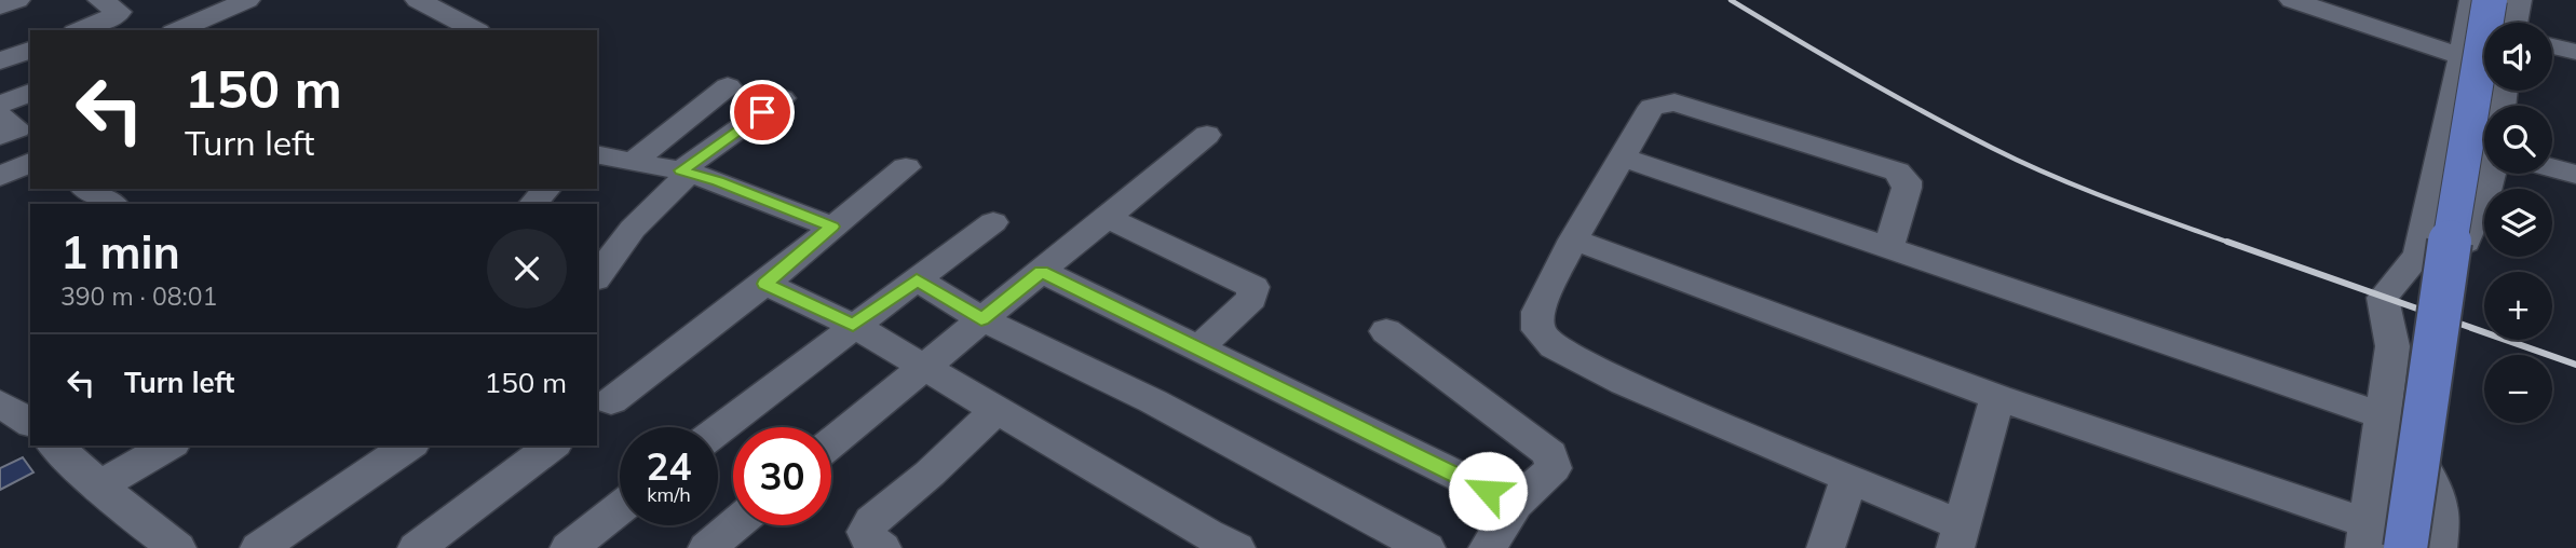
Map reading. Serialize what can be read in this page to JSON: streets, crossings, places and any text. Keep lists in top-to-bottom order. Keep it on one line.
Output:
{"page":{"map_buttons":["+","−"],"turn":["150 m","Turn left"],"heading":["1 min","390 m · 08:01"],"list":[{"name":"Turn left","value":"150 m"}],"speed":"24 km/h","limit":"30"}}
